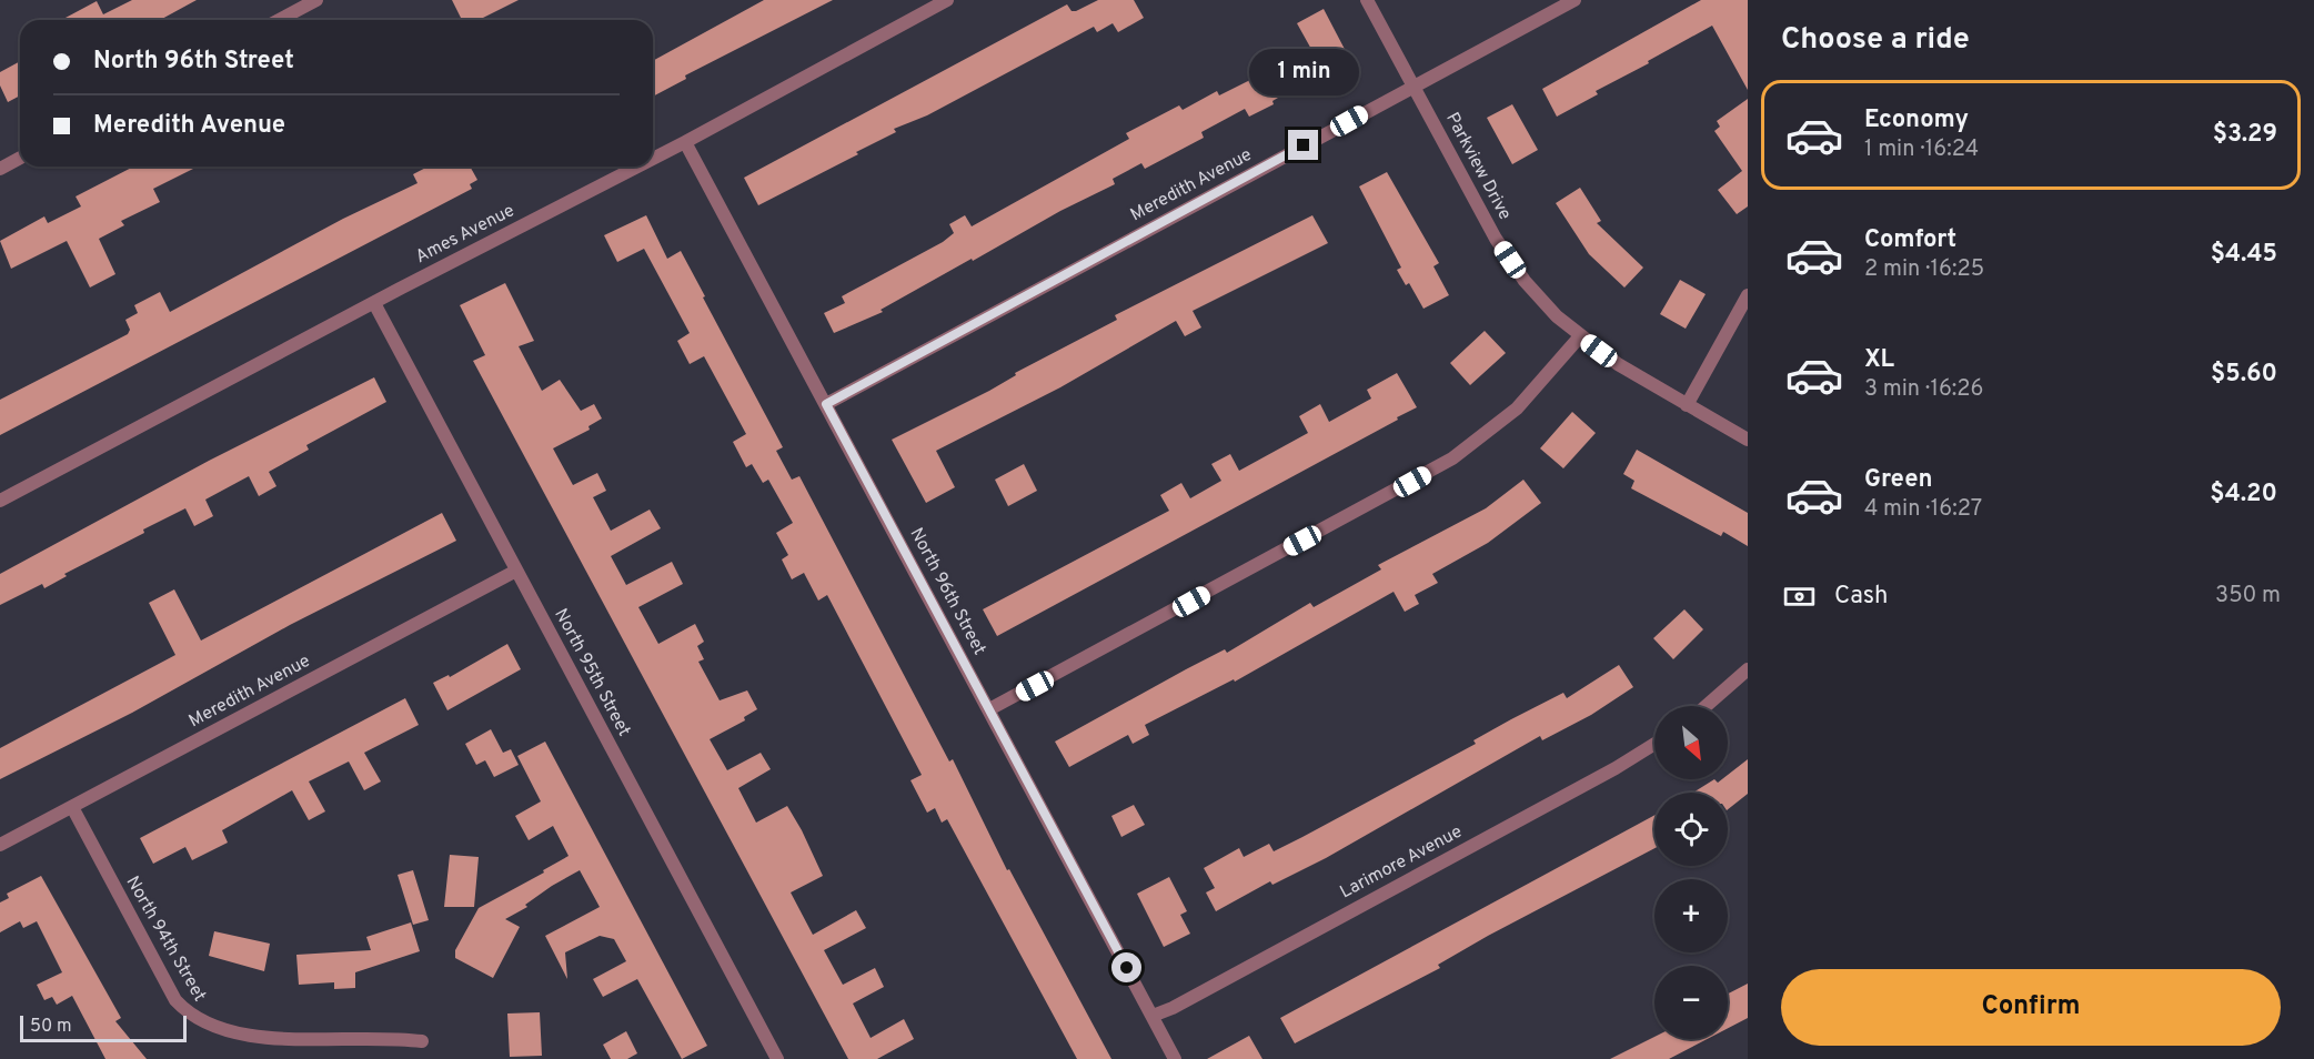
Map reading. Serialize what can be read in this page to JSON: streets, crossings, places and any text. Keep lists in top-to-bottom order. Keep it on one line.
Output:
{"streets":{"street":["Parkview Drive","Meredith Avenue","Ames Avenue","North 96th Street","North 95th Street","Larimore Avenue","North 94th Street"]},"crossings":[["Parkview Drive","Meredith Avenue"],["Meredith Avenue","North 96th Street"],["Meredith Avenue","North 95th Street"],["Meredith Avenue","North 94th Street"],["Ames Avenue","North 96th Street"],["Ames Avenue","North 95th Street"],["North 96th Street","Larimore Avenue"]],"scale_bar":"50 m","north":"bottom right","page":{"heading":"Choose a ride","banner":["North 96th Street","Meredith Avenue"],"bubble":"1 min","list":[{"name":"Economy","note":"1 min · 16:24","value":"$3.29"},{"name":"Comfort","note":"2 min · 16:25","value":"$4.45"},{"name":"XL","note":"3 min · 16:26","value":"$5.60"},{"name":"Green","note":"4 min · 16:27","value":"$4.20"}],"pay":["Cash","350 m"],"map_buttons":["+","−"],"buttons":"Confirm","scale":"50 m"}}
